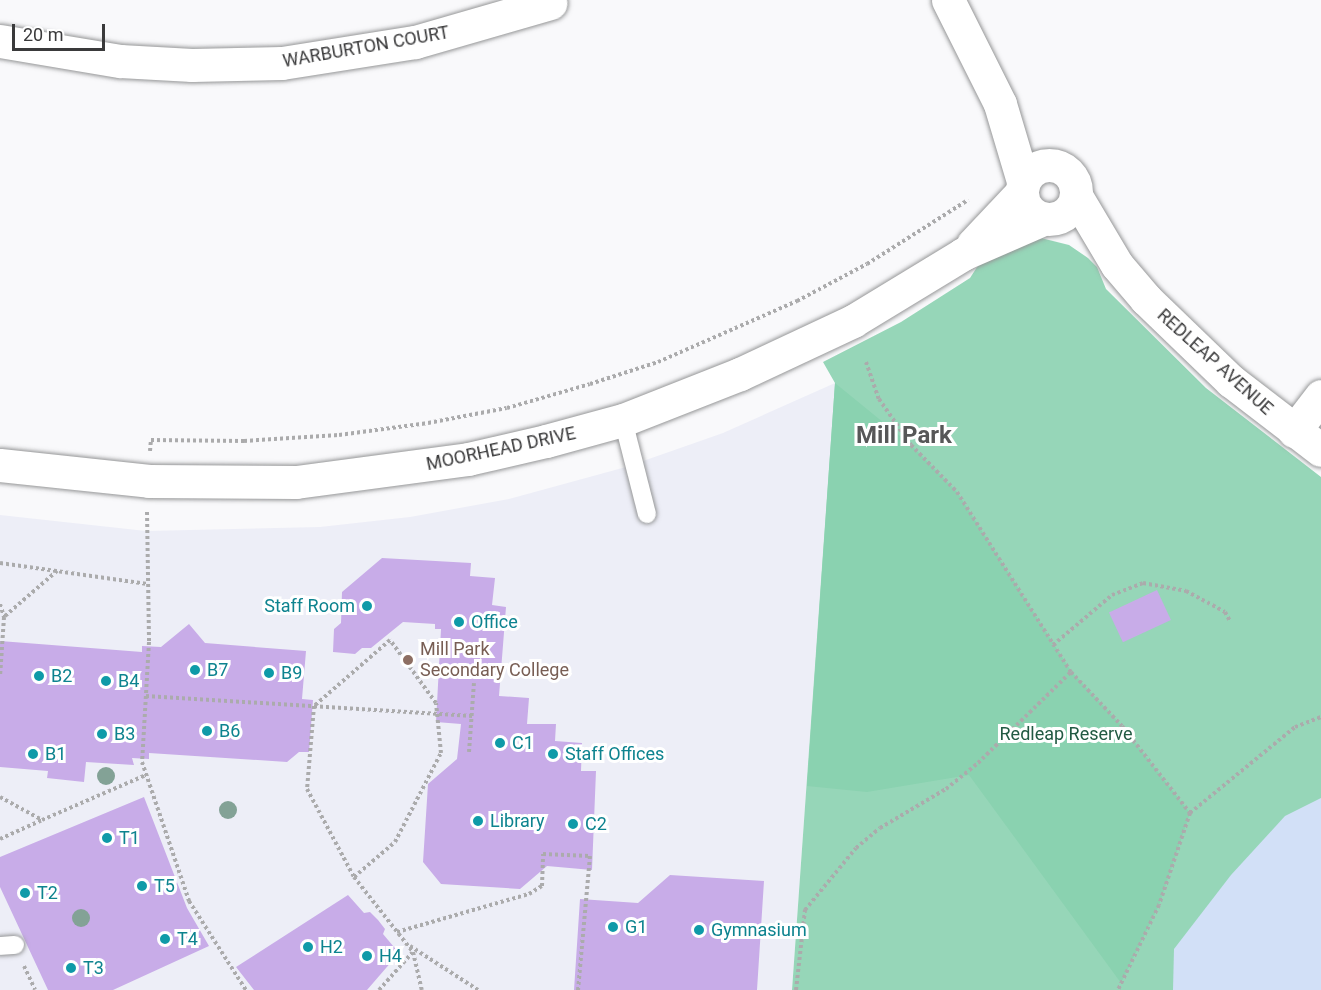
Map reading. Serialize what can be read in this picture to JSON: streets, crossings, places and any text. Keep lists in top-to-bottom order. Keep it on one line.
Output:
{"streets":{"street":["WARBURTON COURT","REDLEAP AVENUE","MOORHEAD DRIVE"]},"crossings":[["REDLEAP AVENUE","MOORHEAD DRIVE"]],"districts":["Mill Park"],"parks":["Redleap Reserve"],"places":["Staff Room","Office","Mill Park Secondary College","B7","B9","B2","B4","B6","B3","C1","B1","Staff Offices","Library","C2","T1","T5","T2","G1","Gymnasium","T4","H2","H4","T3"],"scale_bar":"20 m"}
